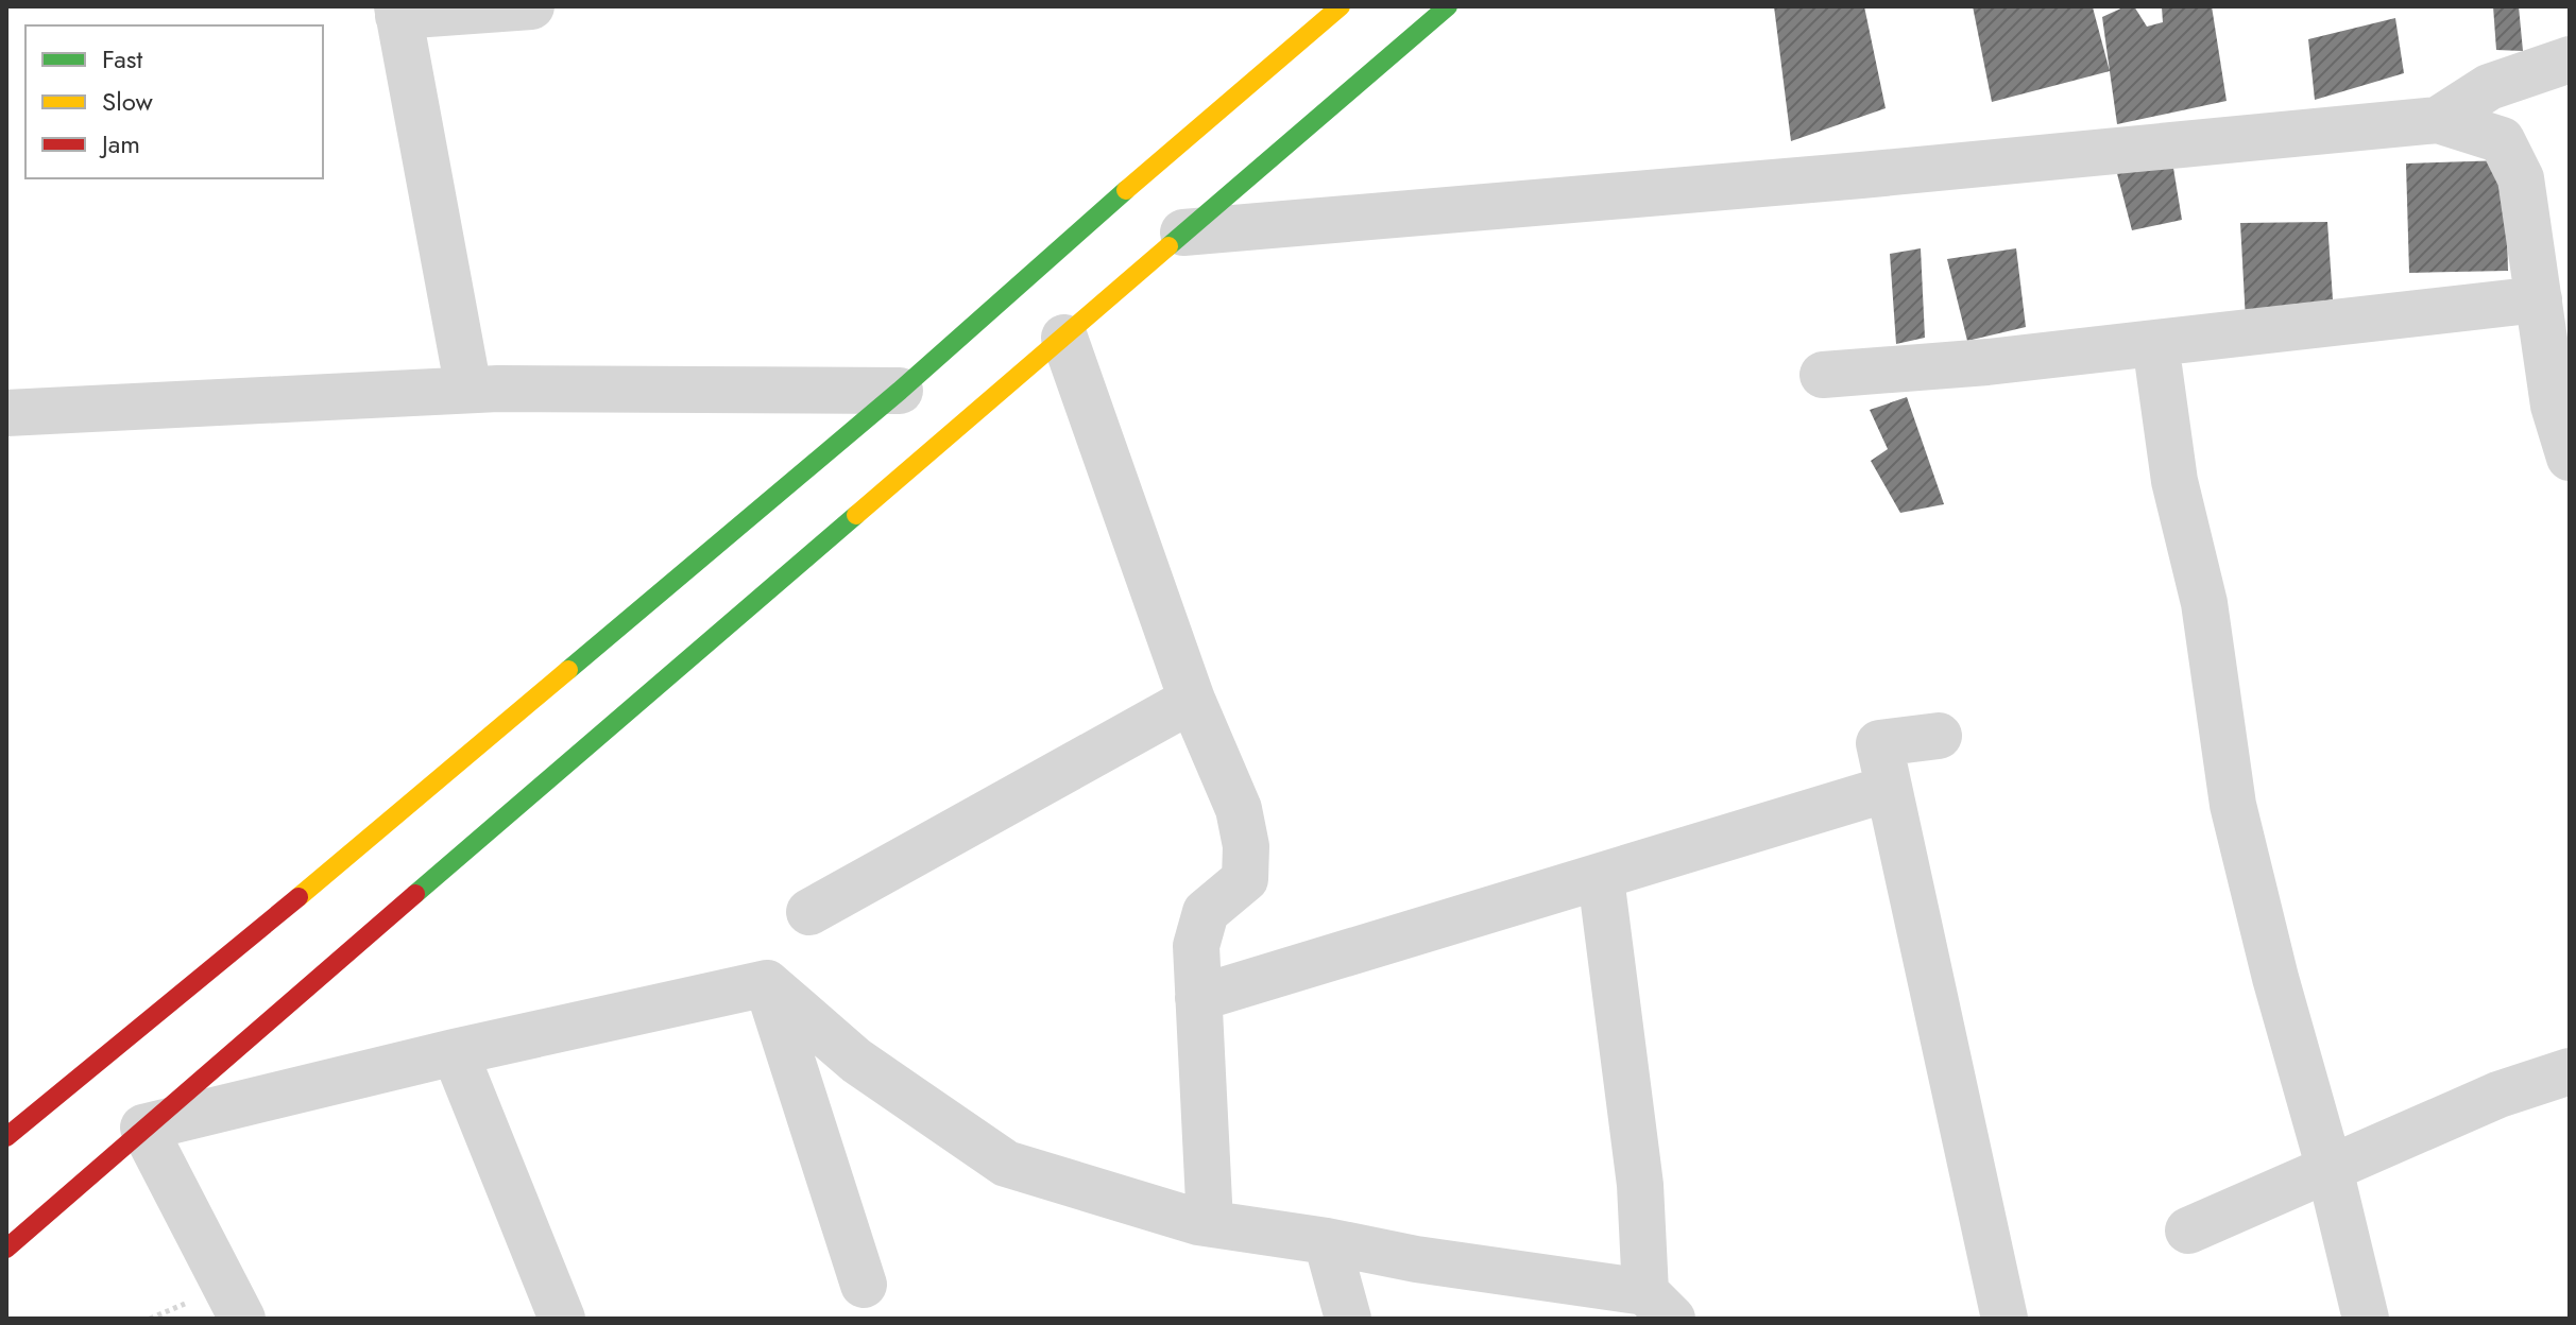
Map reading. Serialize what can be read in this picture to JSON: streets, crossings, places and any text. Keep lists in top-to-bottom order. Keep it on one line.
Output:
{"legend":["Fast","Slow","Jam"]}
